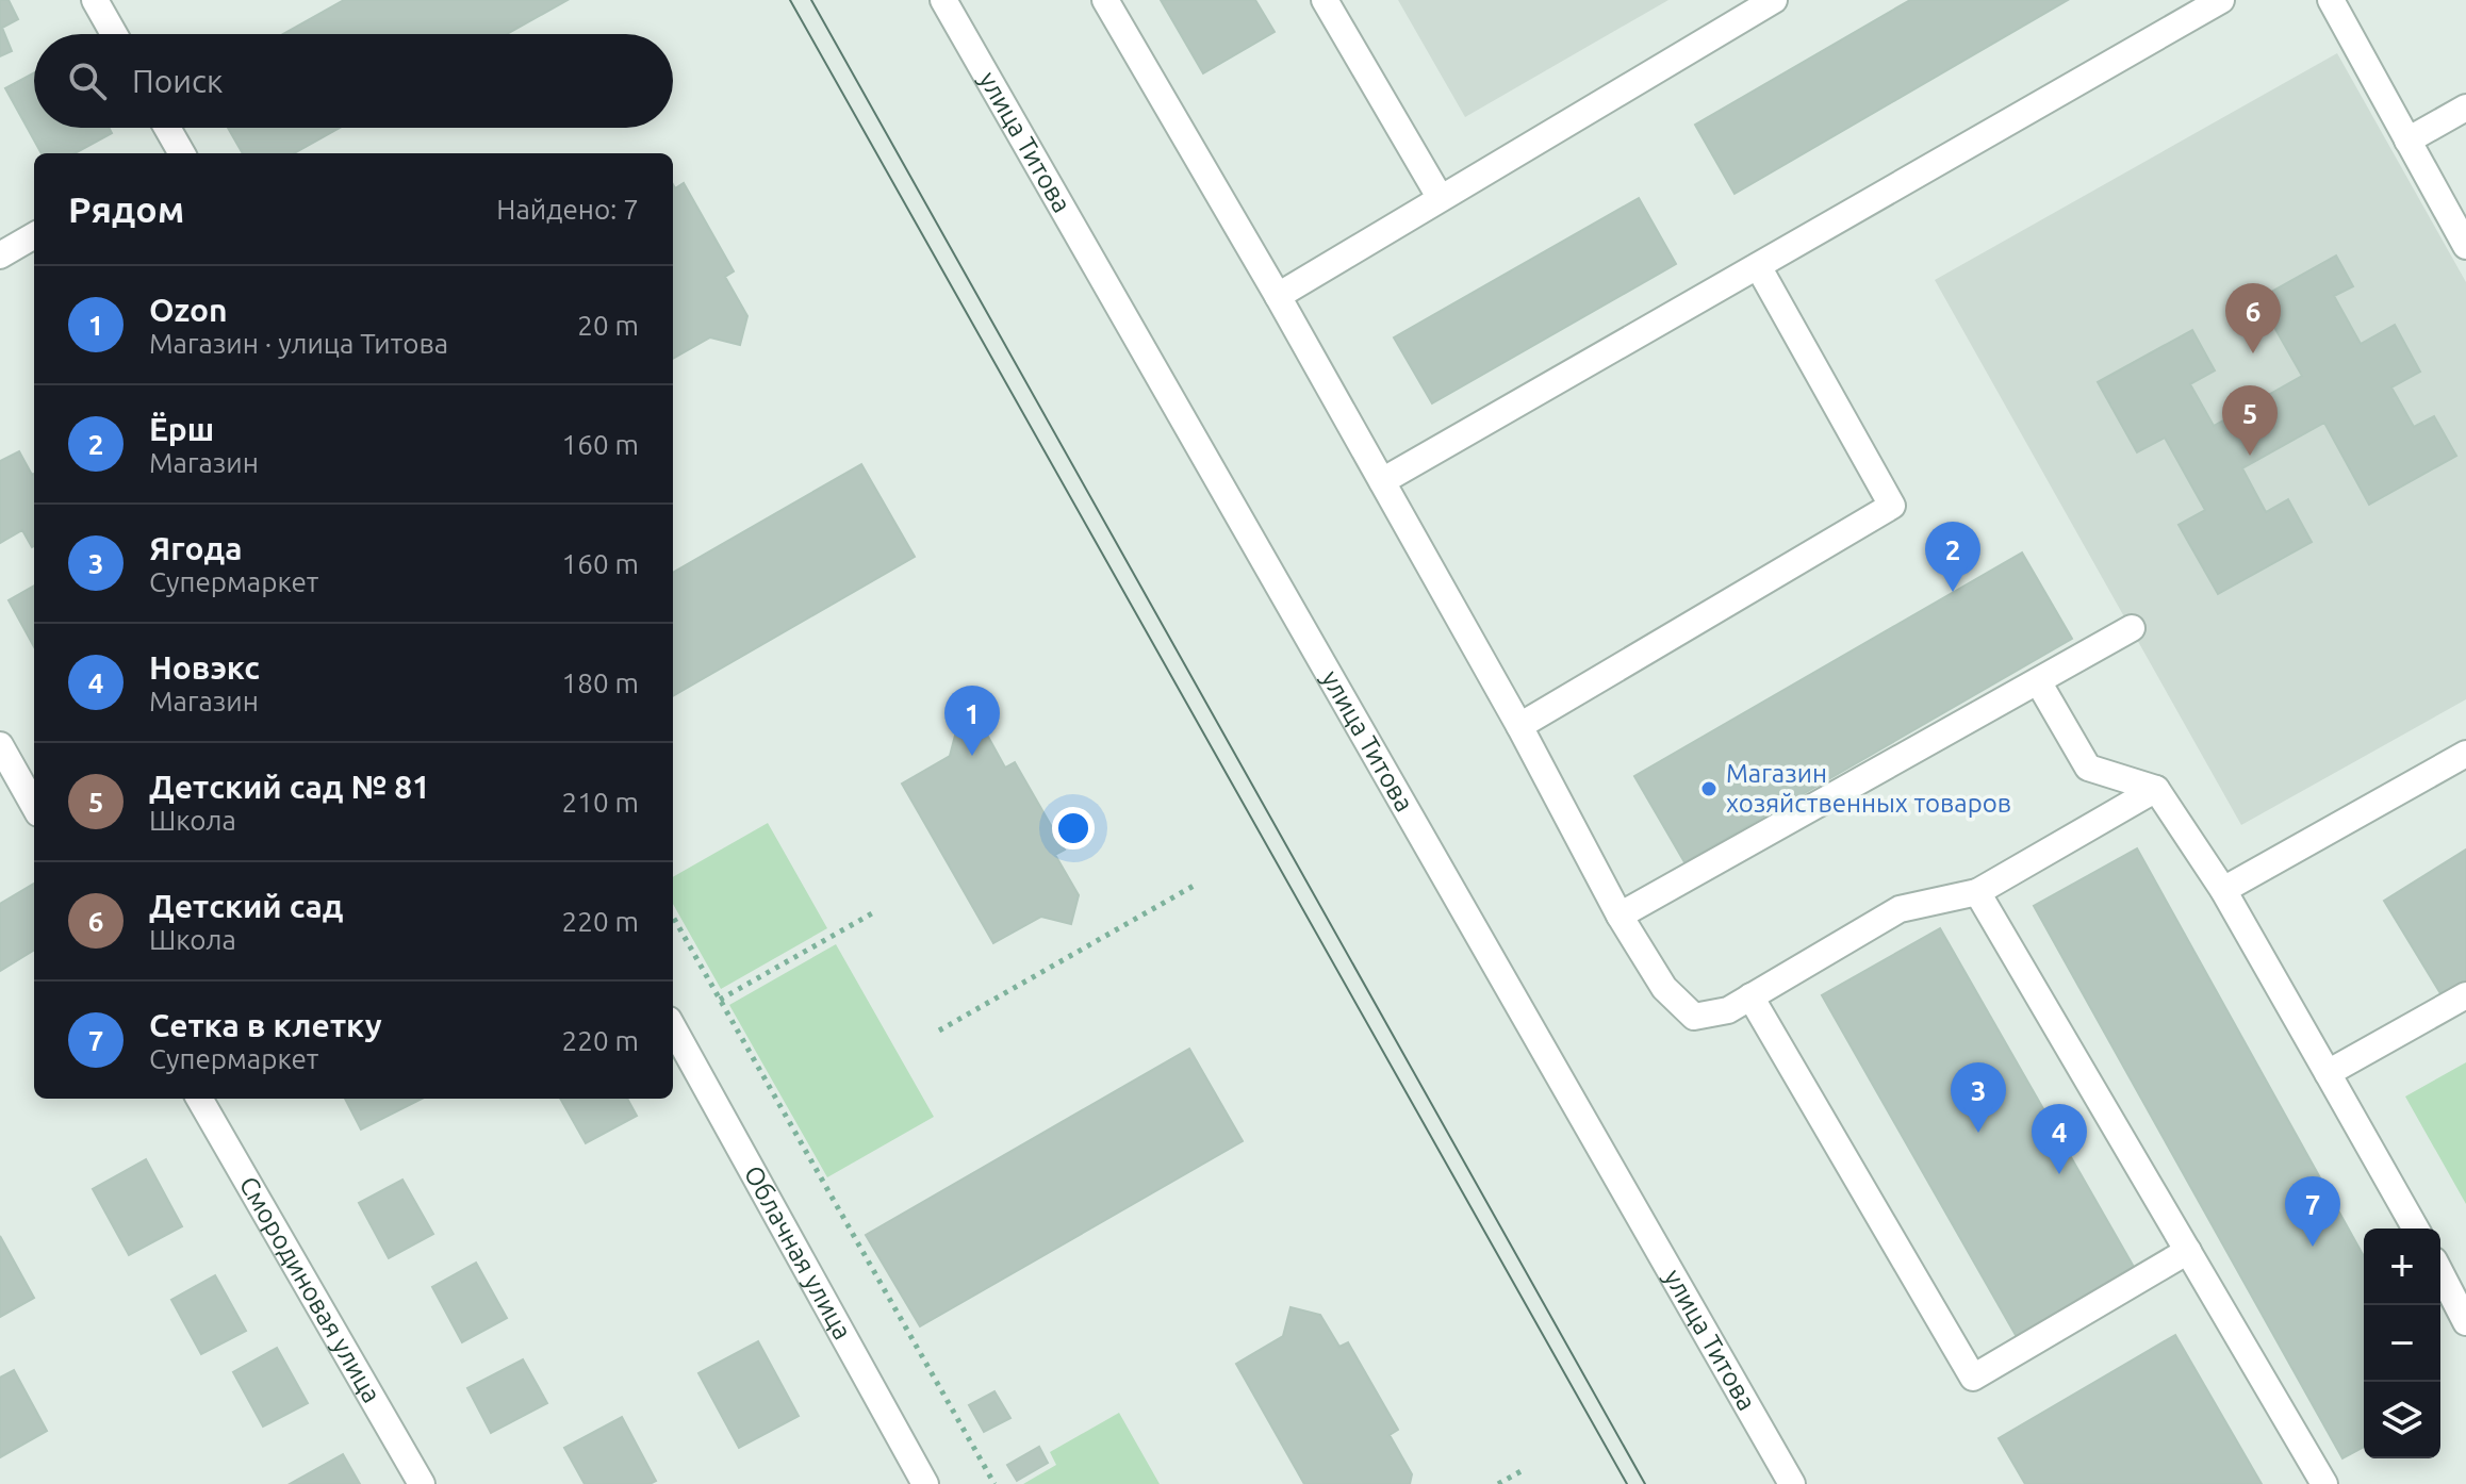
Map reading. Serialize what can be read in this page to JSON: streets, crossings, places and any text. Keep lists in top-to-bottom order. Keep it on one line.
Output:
{"streets":{"street":["улица Титова","Облачная улица","Смородиновая улица"]},"places":["Магазин хозяйственных товаров"],"page":{"search":"Поиск","heading":["Рядом","Найдено: 7"],"list":[{"mark":"1","name":"Ozon","note":"Магазин · улица Титова","value":"20 m"},{"mark":"2","name":"Ёрш","note":"Магазин","value":"160 m"},{"mark":"3","name":"Ягода","note":"Супермаркет","value":"160 m"},{"mark":"4","name":"Новэкс","note":"Магазин","value":"180 m"},{"mark":"5","name":"Детский сад № 81","note":"Школа","value":"210 m"},{"mark":"6","name":"Детский сад","note":"Школа","value":"220 m"},{"mark":"7","name":"Сетка в клетку","note":"Супермаркет","value":"220 m"}],"pins":["6","5","2","1","3","4","7"],"map_buttons":["+","−"]}}
